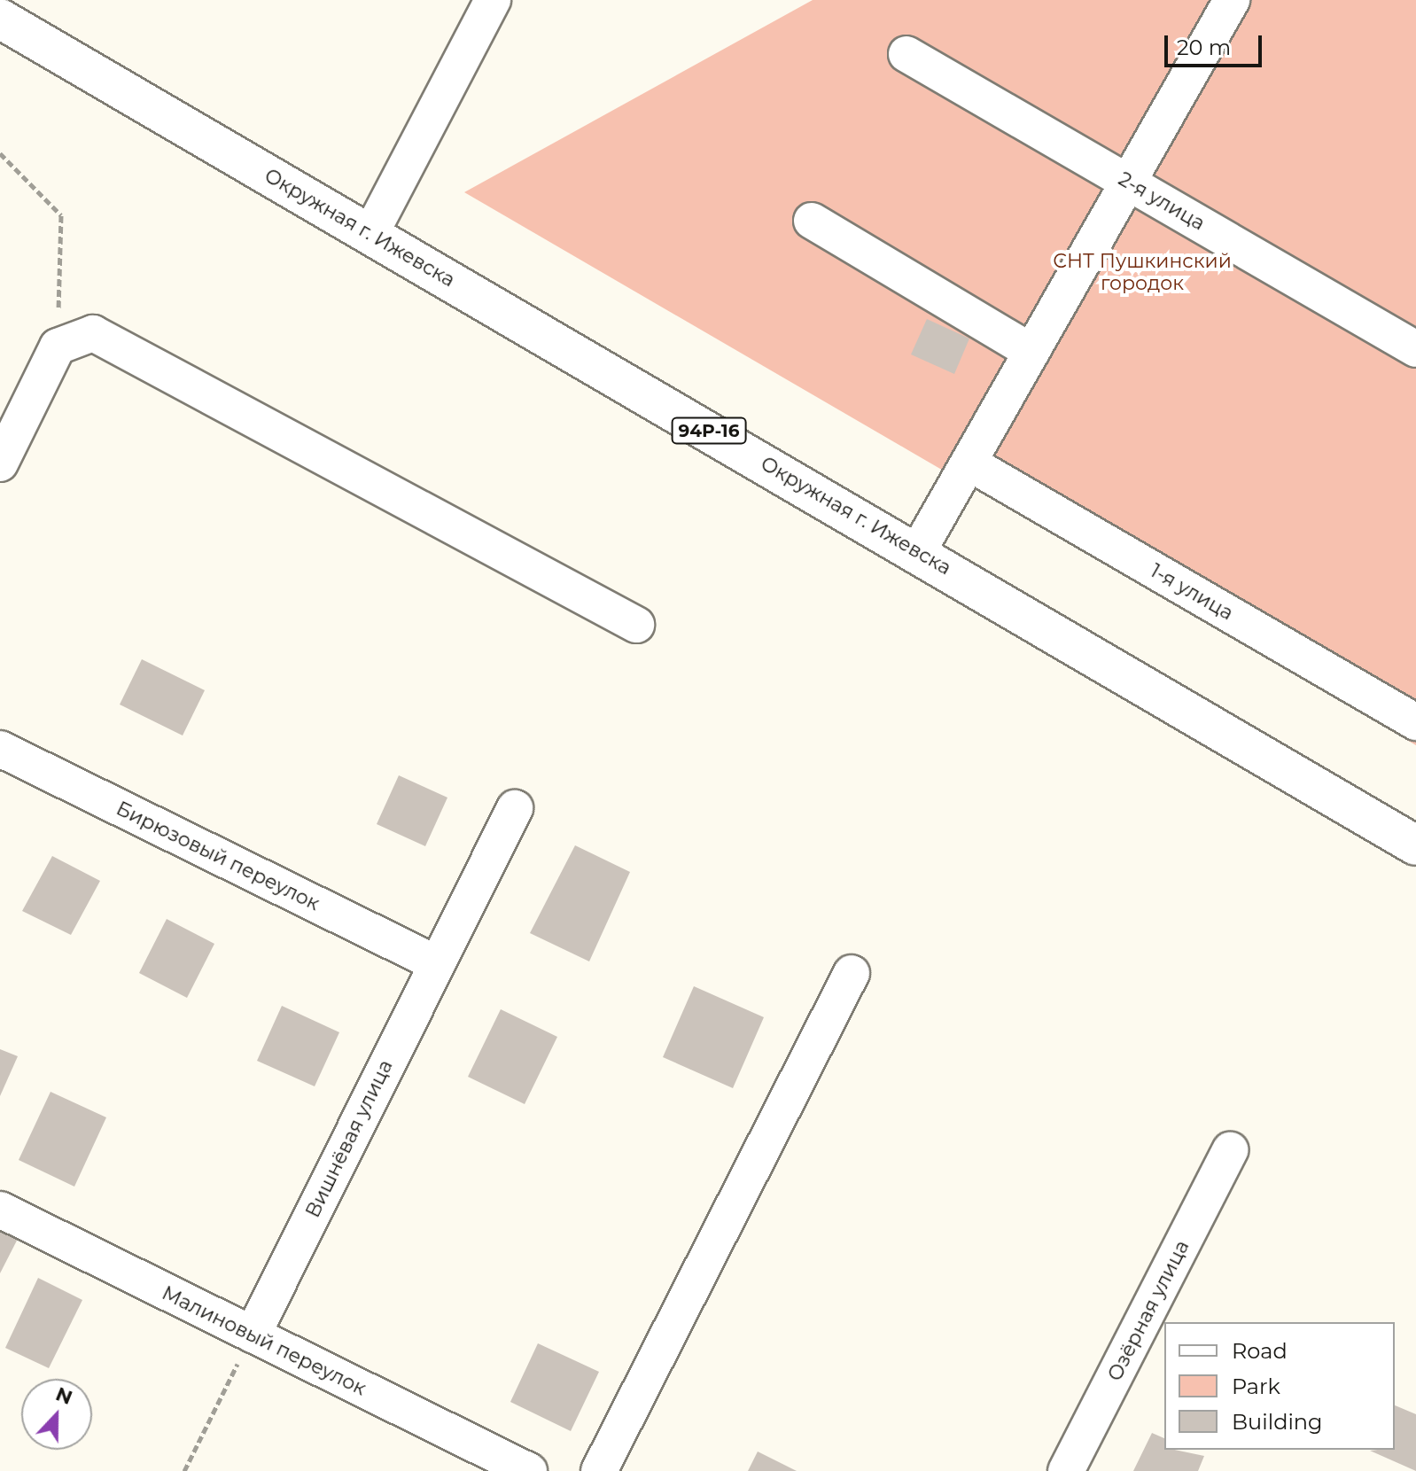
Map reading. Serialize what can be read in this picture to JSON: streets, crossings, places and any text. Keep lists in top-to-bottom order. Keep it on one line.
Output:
{"streets":{"main road":["Окружная г. Ижевска","94Р-16"],"street":["2-я улица","1-я улица","Бирюзовый переулок","Вишнёвая улица","Озёрная улица","Малиновый переулок"]},"crossings":[["Бирюзовый переулок","Вишнёвая улица"],["Вишнёвая улица","Малиновый переулок"]],"parks":["СНТ Пушкинский городок"],"legend":["Road","Park","Building"],"scale_bar":"20 m","north":"top"}
